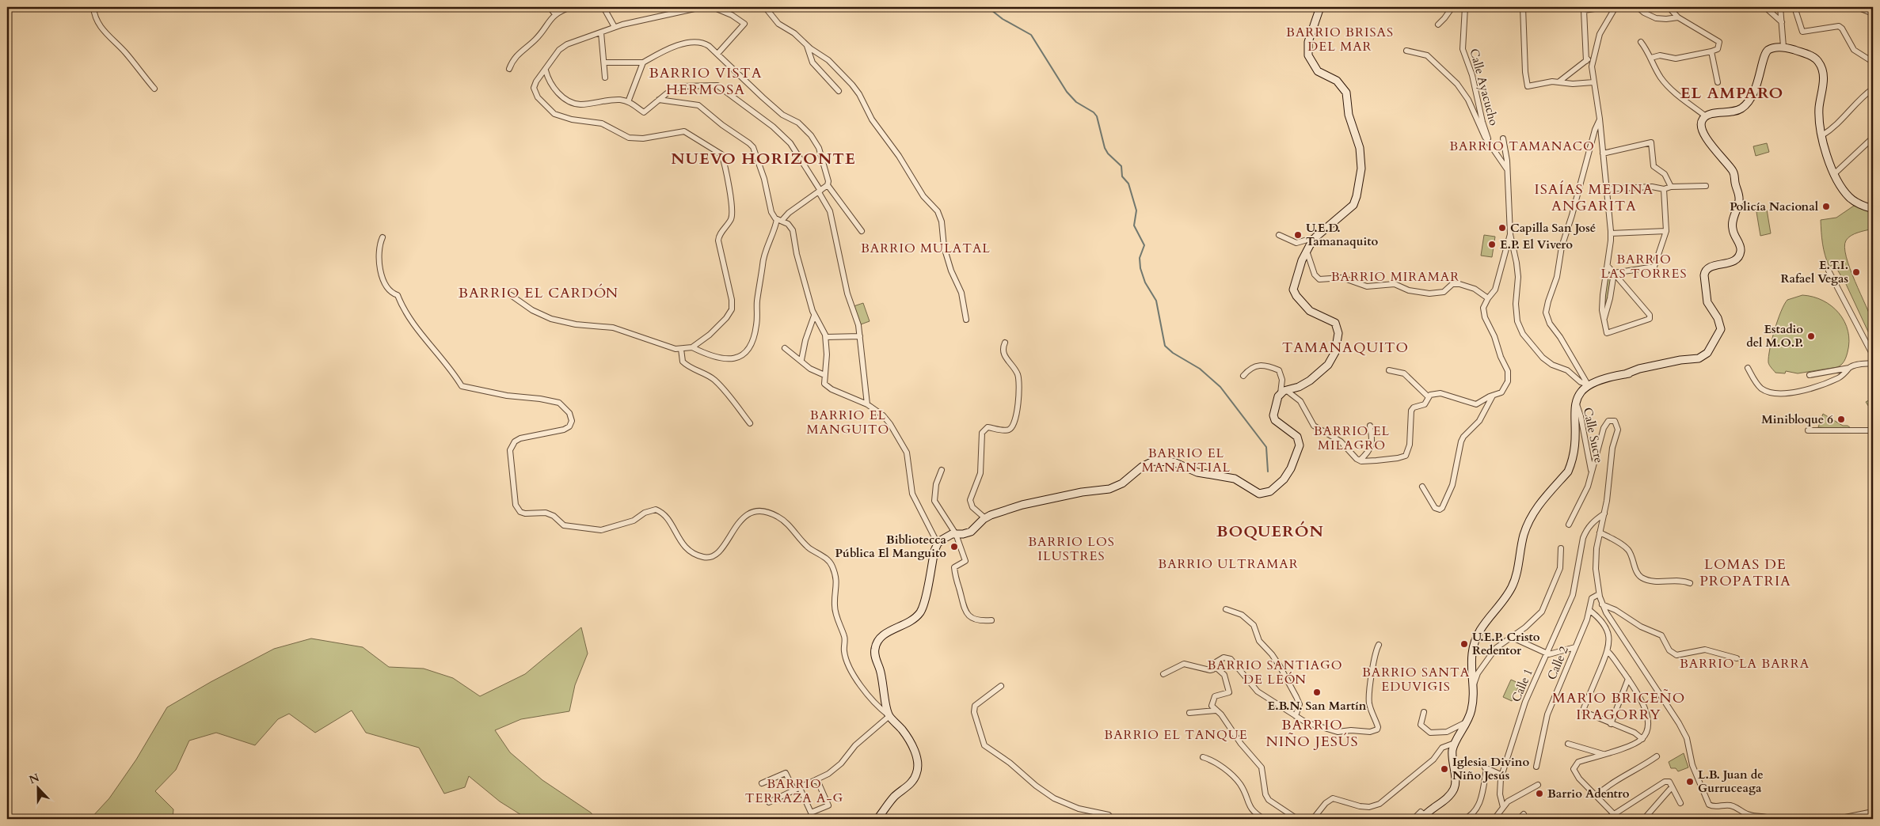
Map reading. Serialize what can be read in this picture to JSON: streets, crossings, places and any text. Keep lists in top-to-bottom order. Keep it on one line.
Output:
{"streets":{"street":["Calle Ayacucho","Calle Sucre","Calle 2","Calle 1"]},"districts":["BARRIO BRISAS DEL MAR","BARRIO VISTA HERMOSA","EL AMPARO","BARRIO TAMANACO","NUEVO HORIZONTE","ISAÍAS MEDINA ANGARITA","BARRIO MULATAL","BARRIO LAS TORRES","BARRIO MIRAMAR","BARRIO EL CARDÓN","TAMANAQUITO","BARRIO EL MANGUITO","BARRIO EL MILAGRO","BARRIO EL MANANTIAL","BOQUERÓN","BARRIO LOS ILUSTRES","BARRIO ULTRAMAR","LOMAS DE PROPATRIA","BARRIO LA BARRA","BARRIO SANTIAGO DE LEÓN","BARRIO SANTA EDUVIGIS","MARIO BRICEÑO IRAGORRY","BARRIO NIÑO JESÚS","BARRIO EL TANQUE","BARRIO TERRAZA A-G"],"places":["Policía Nacional","Capilla San José","U.E.D. Tamanaquito","E.P. El Vivero","E.T.I. Rafael Vegas","Estadio del M.O.P.","Minibloque 6","Bibliotecca Pública El Manguito","U.E.P. Cristo Redentor","E.B.N. San Martín","Iglesia Divino Niño Jesús","L.B. Juan de Gurruceaga","Barrio Adentro"],"north":"top"}
